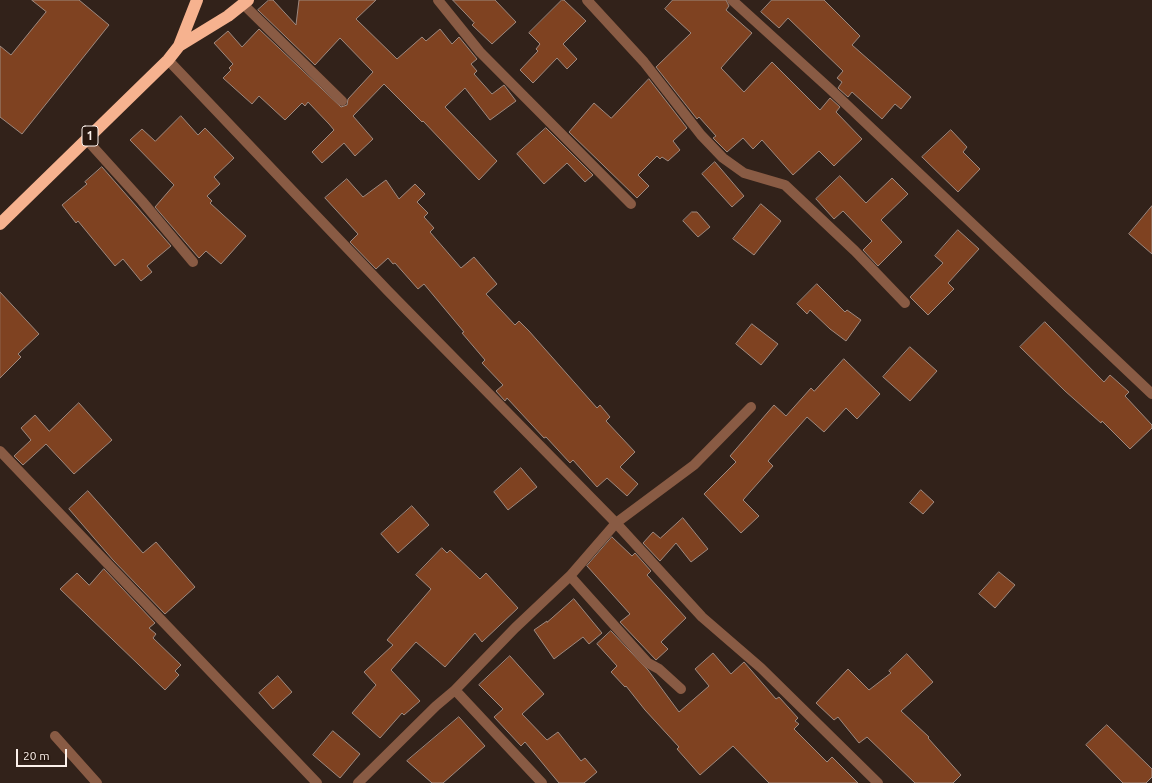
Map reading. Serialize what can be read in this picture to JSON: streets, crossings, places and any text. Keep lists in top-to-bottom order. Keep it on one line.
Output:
{"streets":{"highway":["1"]},"scale_bar":"20 m"}
